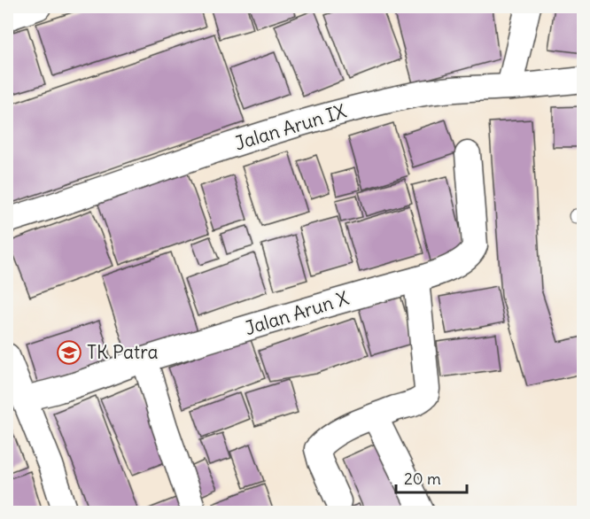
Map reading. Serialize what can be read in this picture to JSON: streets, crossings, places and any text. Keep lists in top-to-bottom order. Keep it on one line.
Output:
{"streets":{"street":["Jalan Arun IX","Jalan Arun X"]},"places":{"school or university":["TK Patra"]},"scale_bar":"20 m"}
